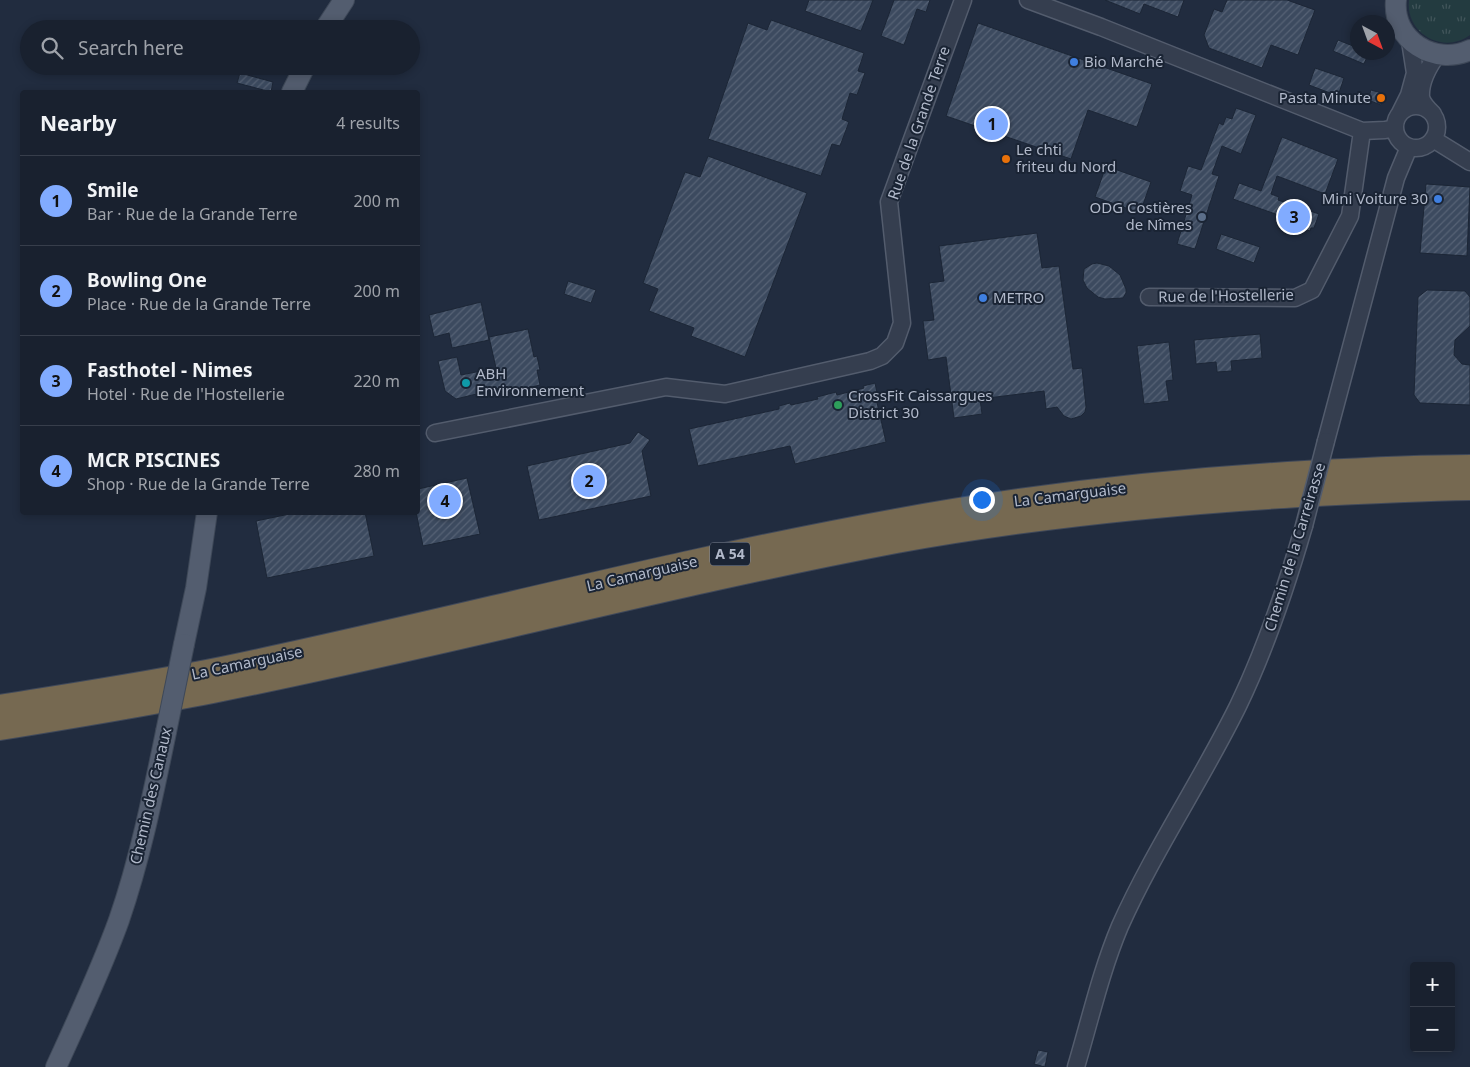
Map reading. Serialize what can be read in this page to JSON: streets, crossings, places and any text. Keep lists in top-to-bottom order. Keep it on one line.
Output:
{"streets":{"highway":["La Camarguaise","A 54"],"main road":["Chemin des Canaux"],"street":["Rue de la Grande Terre","Rue de l'Hostellerie","Chemin de la Carreirasse"]},"places":["Bio Marché","Pasta Minute","Le chti friteu du Nord","Mini Voiture 30","ODG Costières de Nîmes","METRO","ABH Environnement","CrossFit Caissargues District 30"],"north":"bottom right","page":{"search":"Search here","heading":["Nearby","4 results"],"pins":["1","3","2","4"],"list":[{"mark":"1","name":"Smile","note":"Bar · Rue de la Grande Terre","value":"200 m"},{"mark":"2","name":"Bowling One","note":"Place · Rue de la Grande Terre","value":"200 m"},{"mark":"3","name":"Fasthotel - Nimes","note":"Hotel · Rue de l'Hostellerie","value":"220 m"},{"mark":"4","name":"MCR PISCINES","note":"Shop · Rue de la Grande Terre","value":"280 m"}],"map_buttons":["+","−"]}}
